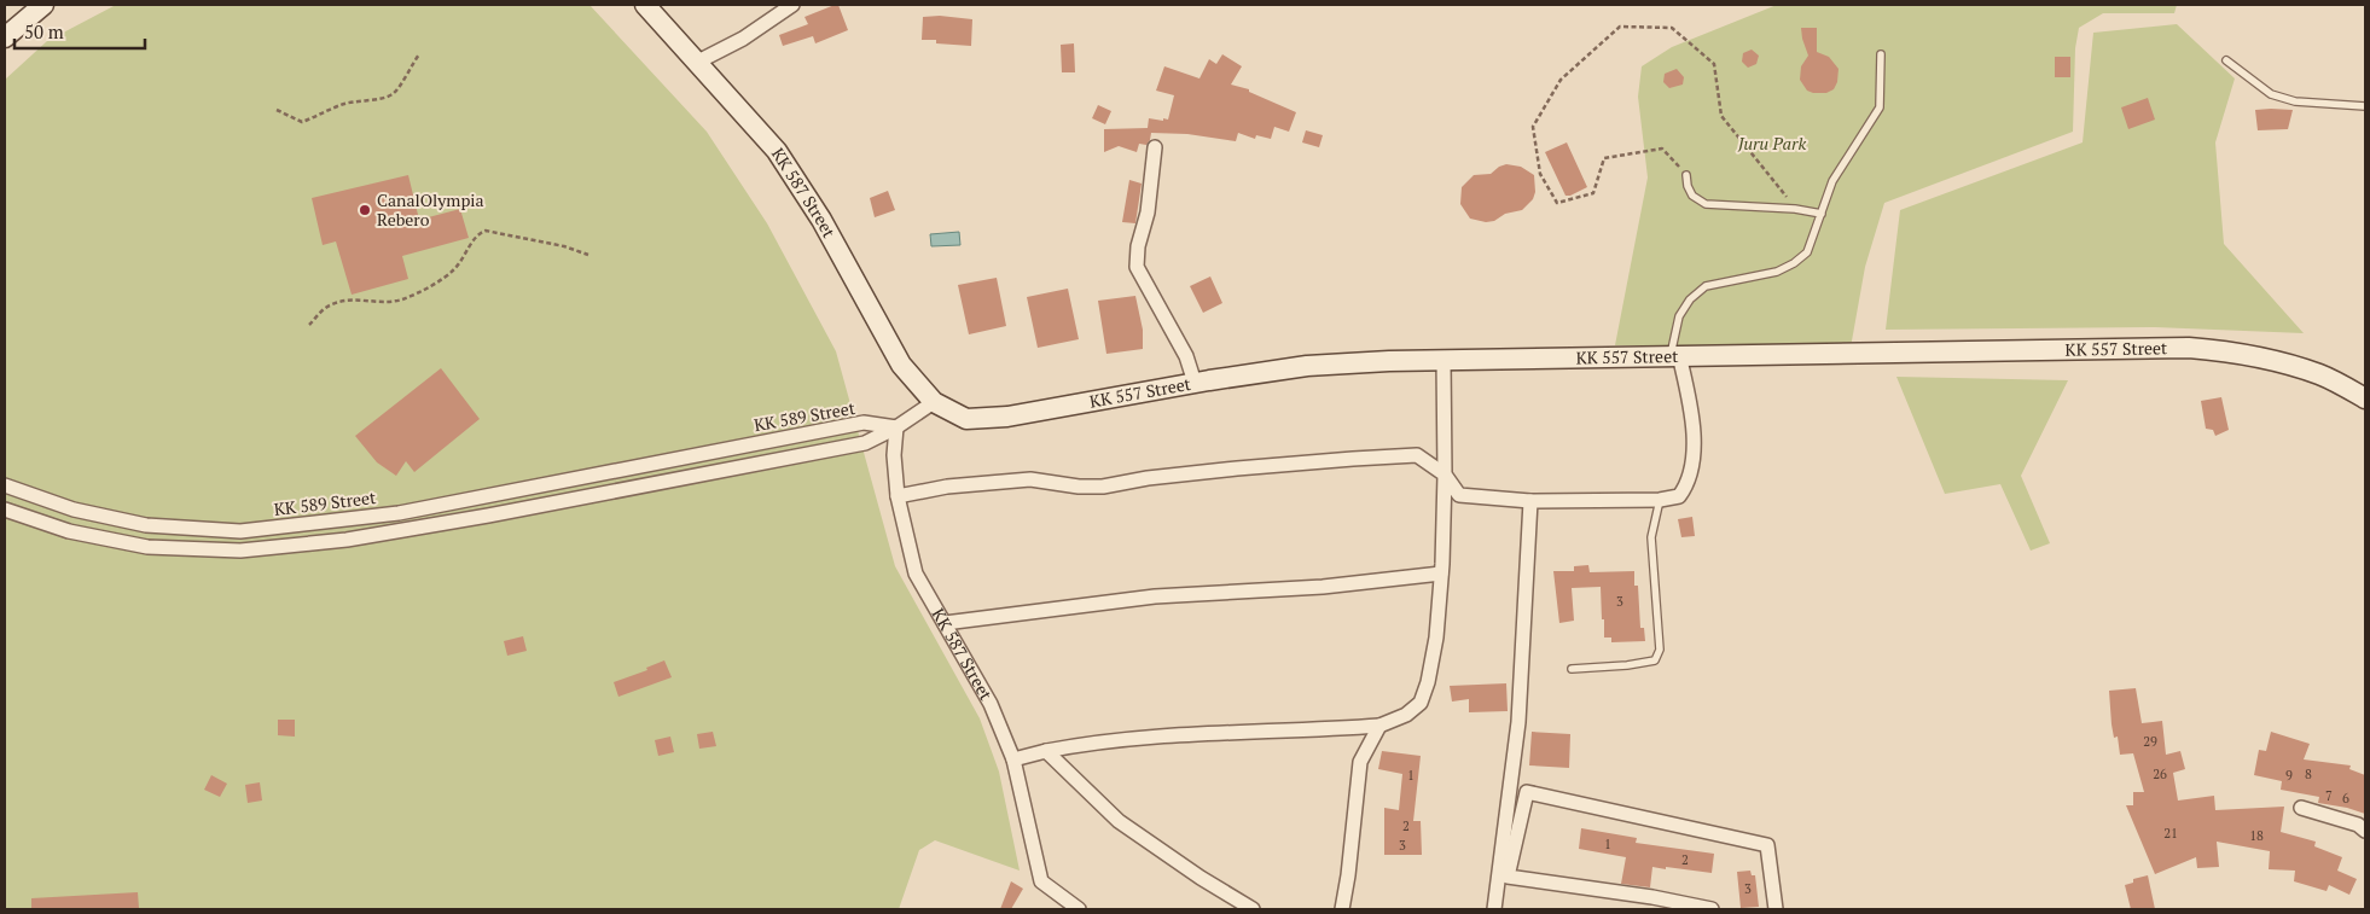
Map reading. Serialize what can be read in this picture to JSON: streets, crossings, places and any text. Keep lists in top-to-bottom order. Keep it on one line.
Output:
{"streets":{"street":["KK 587 Street","KK 557 Street","KK 589 Street"]},"crossings":[["KK 587 Street","KK 557 Street"],["KK 587 Street","KK 589 Street"]],"parks":["Juru Park"],"places":["CanalOlympia Rebero"],"house_numbers":["3","29","26","8","1","9","7","6","2","21","18","1","3","2","3"],"scale_bar":"50 m"}
